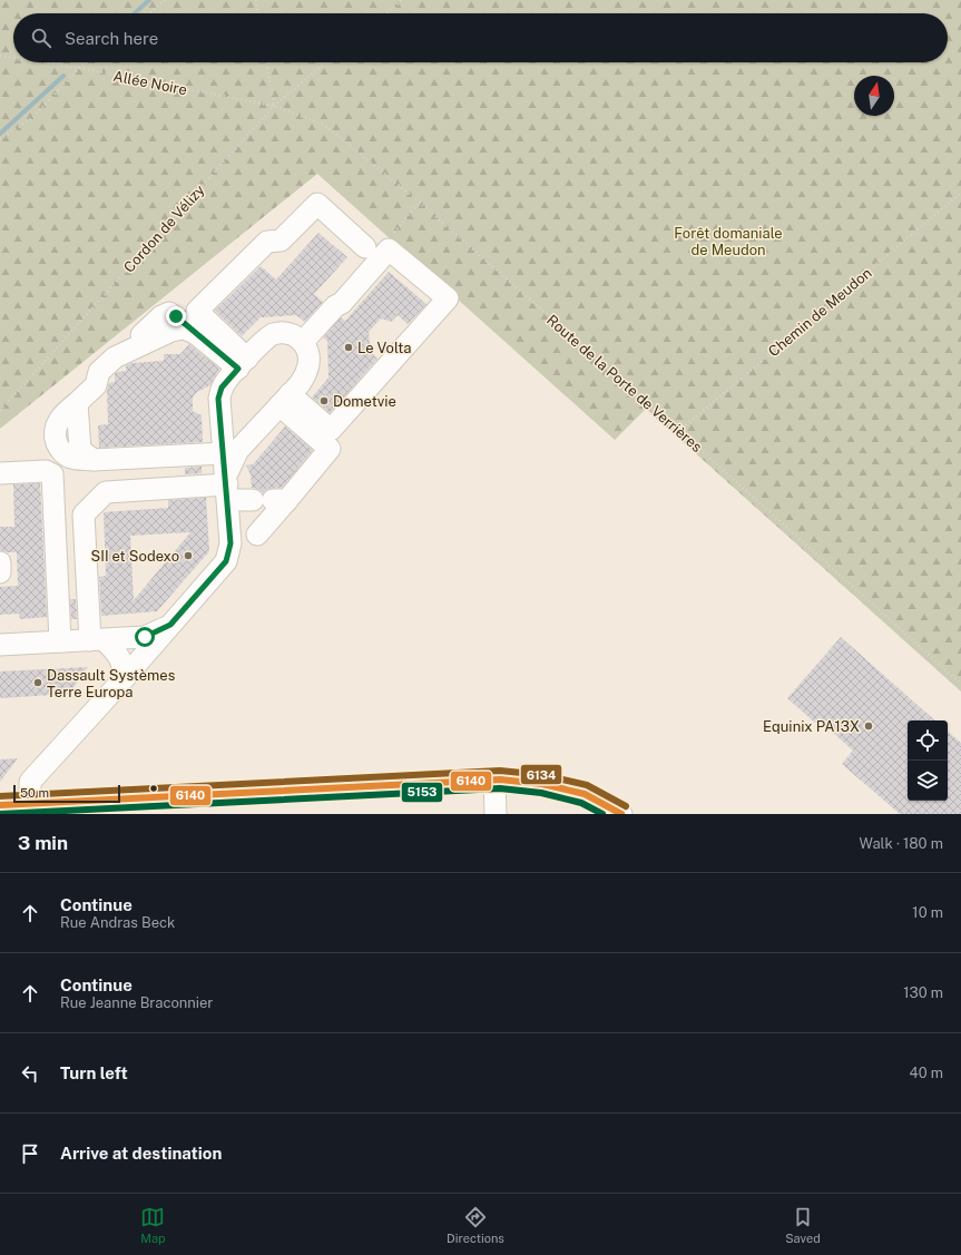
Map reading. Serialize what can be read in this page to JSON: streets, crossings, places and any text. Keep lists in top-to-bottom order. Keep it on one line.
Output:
{"streets":{"path":["Allée Noire","Cordon de Vélizy","Chemin de Meudon","Route de la Porte de Verrières"]},"crossings":[["Allée Noire","Cordon de Vélizy"],["Allée Noire","Route de la Porte de Verrières"],["Cordon de Vélizy","Route de la Porte de Verrières"],["Chemin de Meudon","Route de la Porte de Verrières"]],"parks":["Forêt domaniale de Meudon"],"places":["Le Volta","Dometvie","SII et Sodexo","Dassault Systèmes Terre Europa","Equinix PA13X"],"lines":["transit line 6134","transit line 6140","transit line 5153"],"scale_bar":"50 m","north":"top","page":{"search":"Search here","scale":"50 m","heading":["3 min","Walk · 180 m"],"list":[["Continue","Rue Andras Beck","10 m"],["Continue","Rue Jeanne Braconnier","130 m"],["Turn left","40 m"],"Arrive at destination"],"nav":["Map","Directions","Saved"]}}
